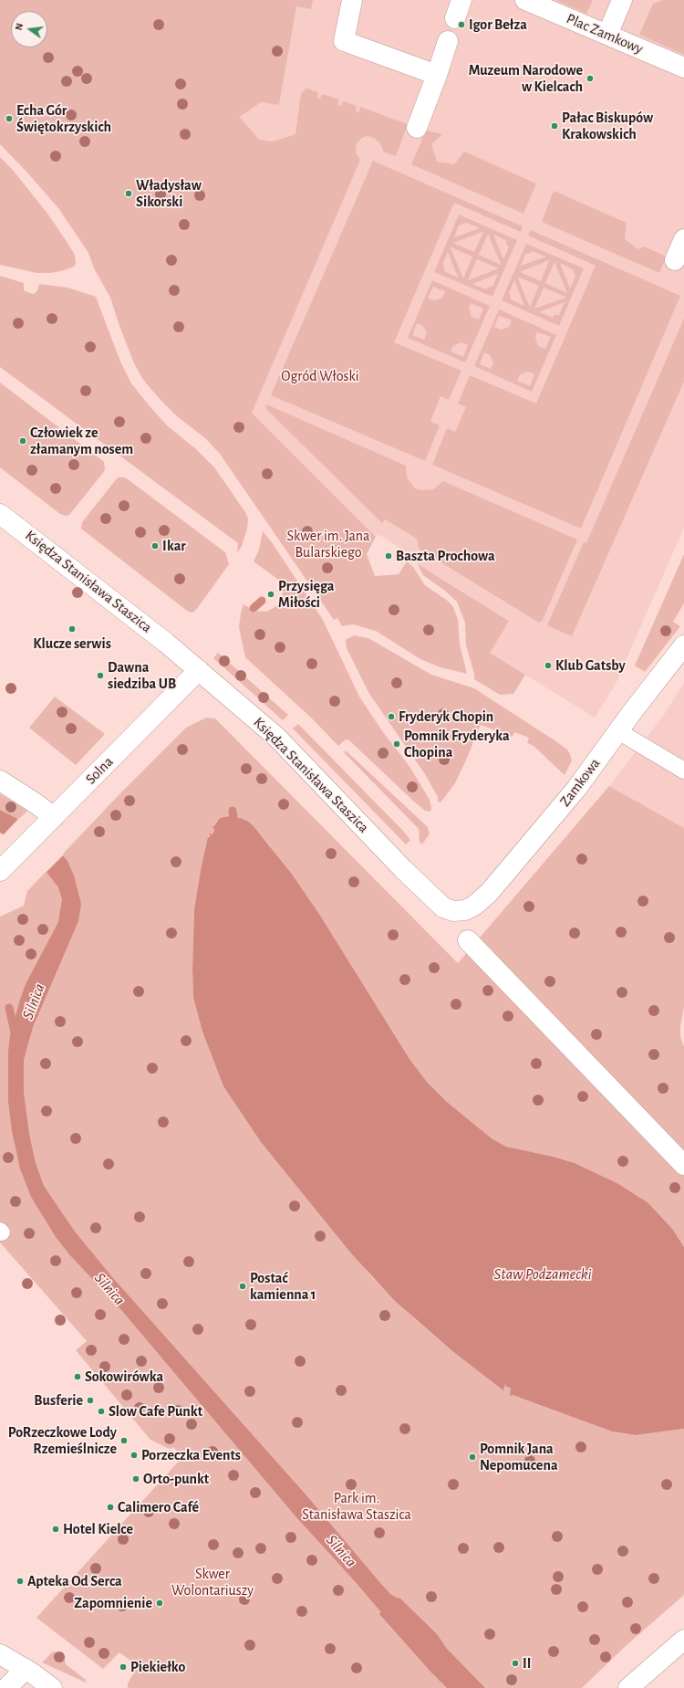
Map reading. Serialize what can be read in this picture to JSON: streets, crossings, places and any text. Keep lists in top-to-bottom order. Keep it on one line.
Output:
{"streets":{"street":["Plac Zamkowy","Księdza Stanisława Staszica","Solna","Zamkowa"]},"crossings":[["Księdza Stanisława Staszica","Solna"],["Księdza Stanisława Staszica","Zamkowa"]],"water":["Silnica","Staw Podzamecki"],"parks":["Ogród Włoski","Skwer im. Jana Bularskiego","Park im. Stanisława Staszica","Skwer Wolontariuszy"],"places":["Igor Bełza","Muzeum Narodowe w Kielcach","Echa Gór Świętokrzyskich","Pałac Biskupów Krakowskich","Władysław Sikorski","Człowiek ze złamanym nosem","Ikar","Baszta Prochowa","Przysięga Miłości","Klucze serwis","Klub Gatsby","Dawna siedziba UB","Fryderyk Chopin","Pomnik Fryderyka Chopina","Postać kamienna 1","Sokowirówka","Busferie","Slow Cafe Punkt","PoRzeczkowe Lody Rzemieślnicze","Porzeczka Events","Pomnik Jana Nepomucena","Orto-punkt","Calimero Café","Hotel Kielce","Apteka Od Serca","Zapomnienie","II","Piekiełko"],"north":"left"}
